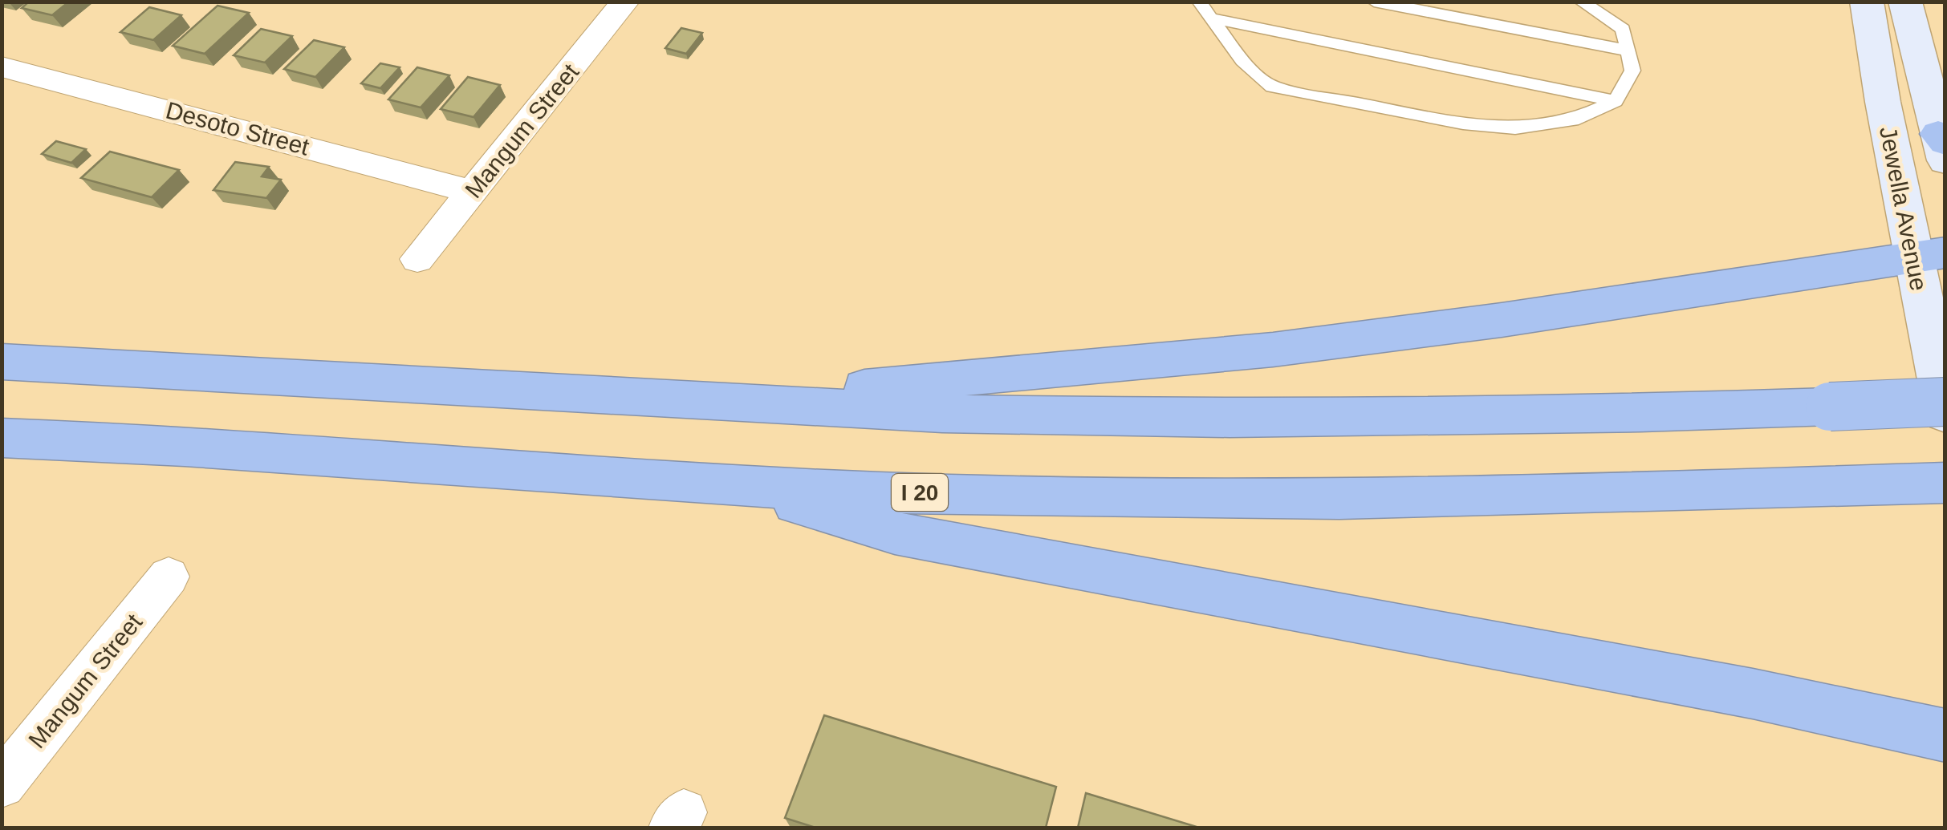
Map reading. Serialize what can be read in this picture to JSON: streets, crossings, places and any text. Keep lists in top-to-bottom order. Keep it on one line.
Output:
{"streets":{"highway":["I 20"],"main road":["Jewella Avenue"],"street":["Desoto Street","Mangum Street"]},"crossings":[["Desoto Street","Mangum Street"]]}
